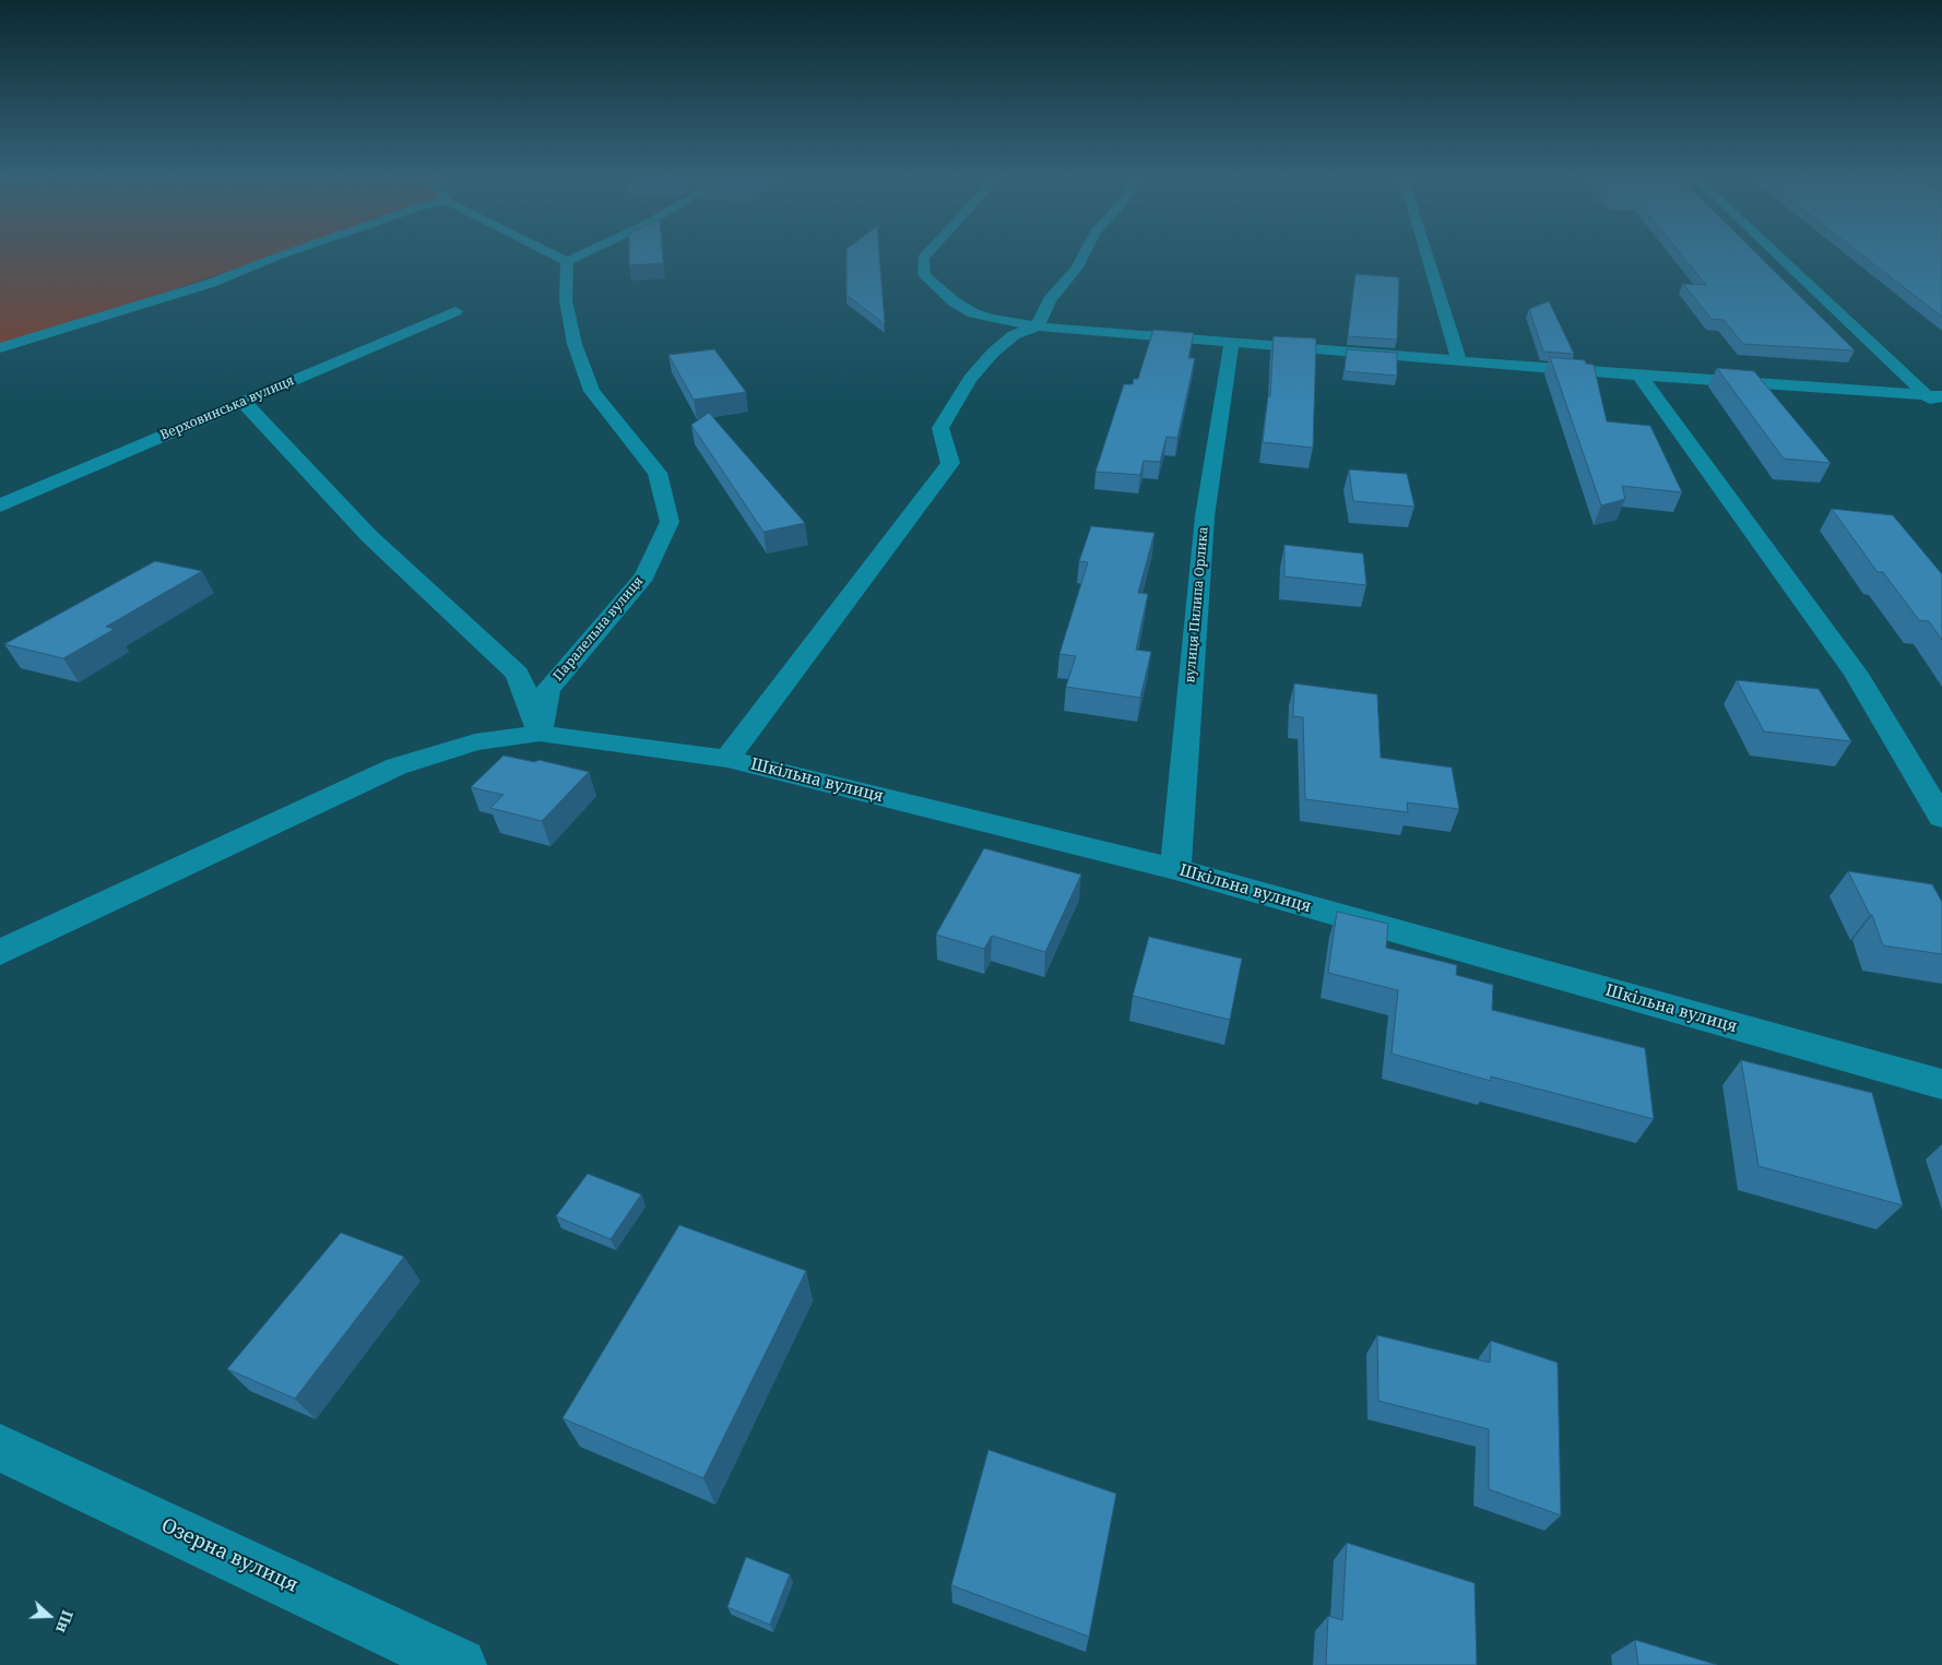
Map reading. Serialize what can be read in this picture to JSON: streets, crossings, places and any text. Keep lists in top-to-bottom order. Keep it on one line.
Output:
{"streets":{"street":["Верховинська вулиця","вулиця Пилипа Орлика","Паралельна вулиця","Шкільна вулиця","Озерна вулиця"]},"crossings":[["вулиця Пилипа Орлика","Шкільна вулиця"],["Паралельна вулиця","Шкільна вулиця"]],"north":"right"}
